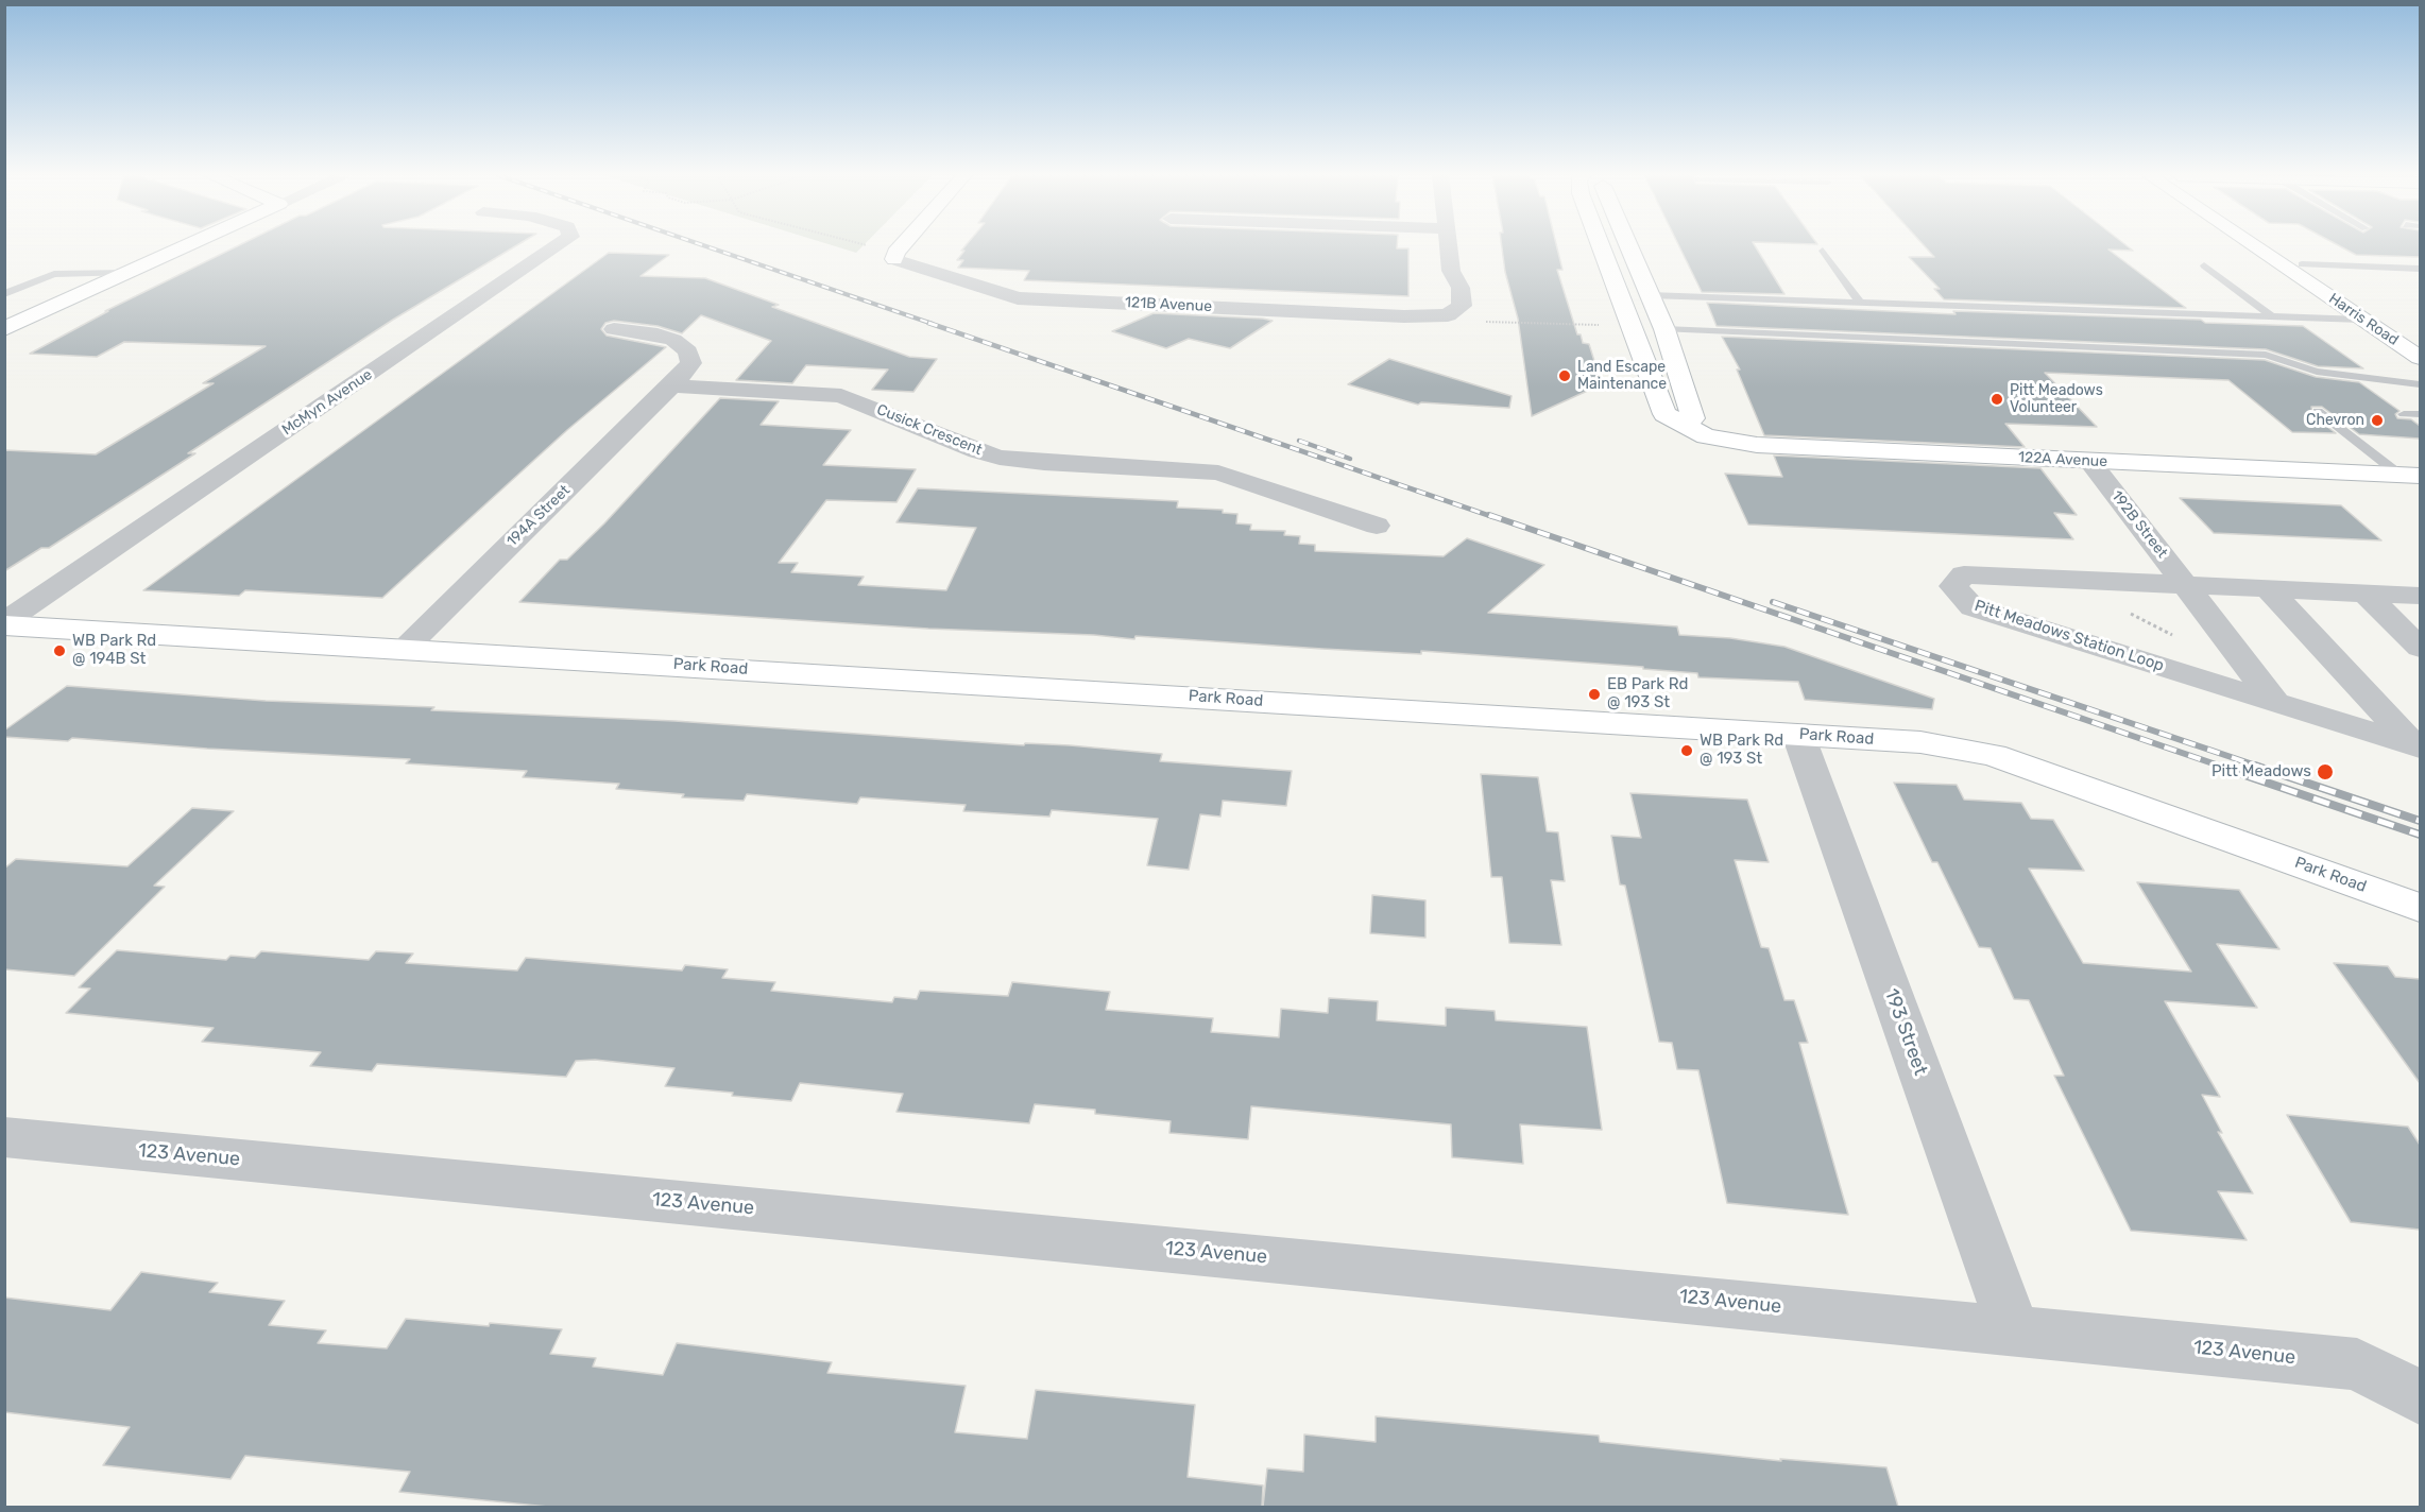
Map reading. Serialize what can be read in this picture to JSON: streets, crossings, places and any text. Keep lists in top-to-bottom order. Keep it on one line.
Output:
{"streets":{"street":["121B Avenue","Harris Road","McMyn Avenue","Cusick Crescent","122A Avenue","194A Street","192B Street","Pitt Meadows Station Loop","Park Road","193 Street","123 Avenue"]},"crossings":[["McMyn Avenue","Park Road"],["Cusick Crescent","194A Street"],["122A Avenue","192B Street"],["194A Street","Park Road"],["192B Street","Pitt Meadows Station Loop"],["Park Road","193 Street"],["193 Street","123 Avenue"]],"places":["Land Escape Maintenance","Pitt Meadows Volunteer","Chevron","WB Park Rd @ 194B St","EB Park Rd @ 193 St","WB Park Rd @ 193 St","Pitt Meadows"]}
